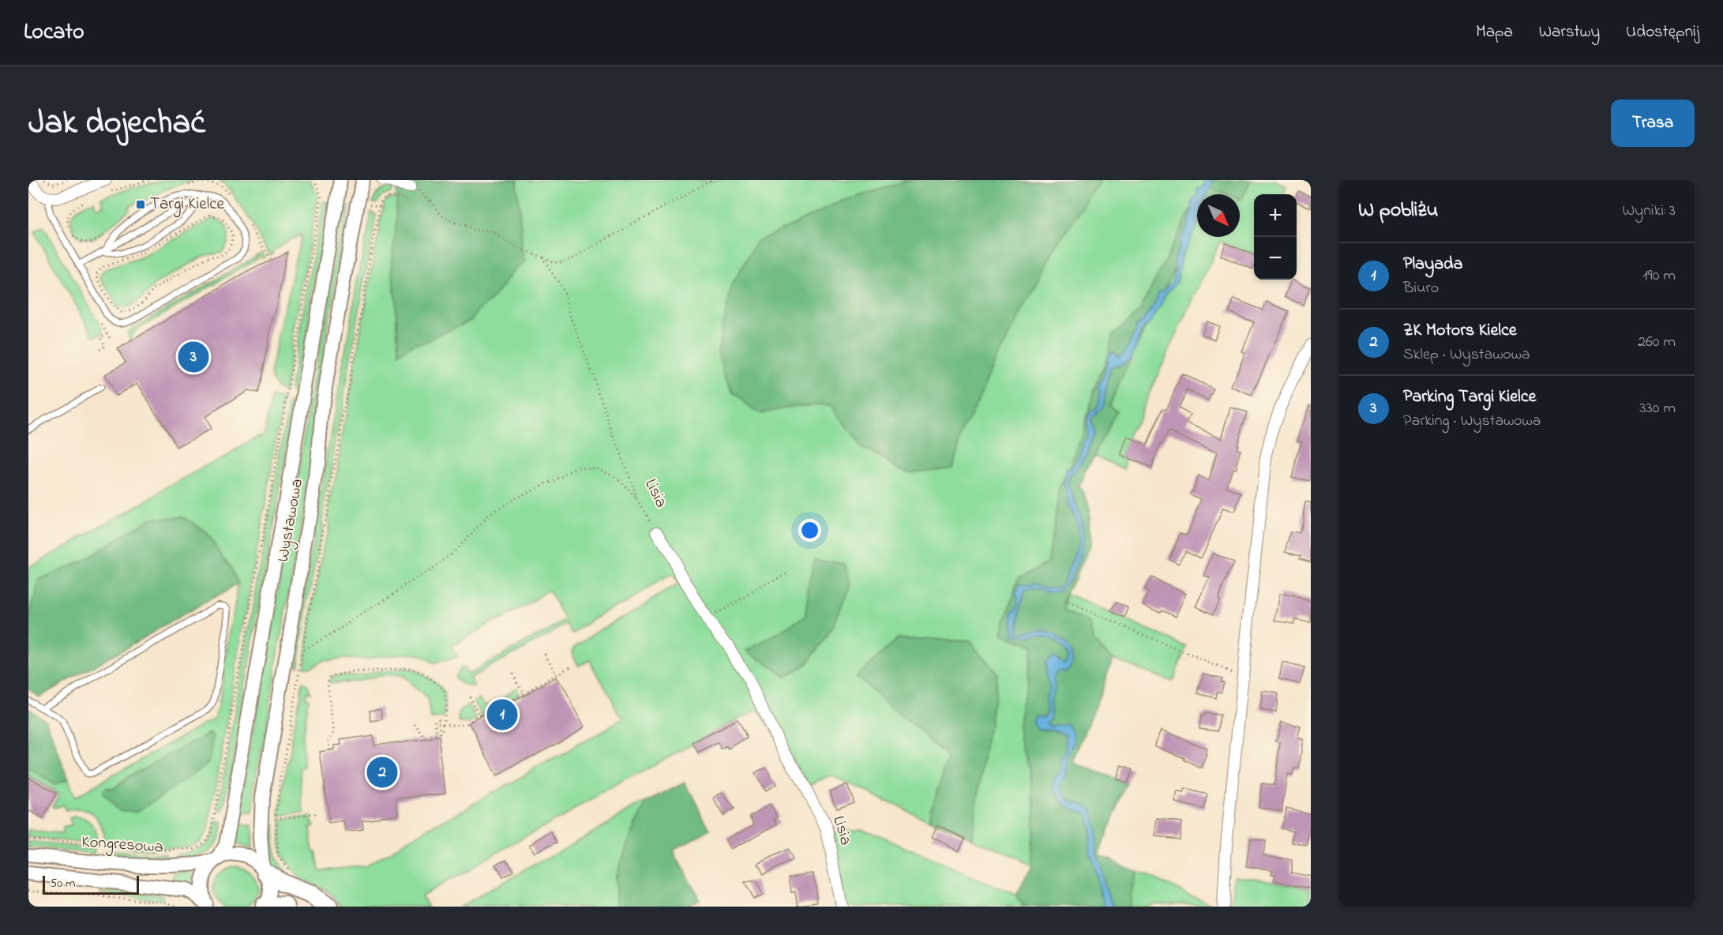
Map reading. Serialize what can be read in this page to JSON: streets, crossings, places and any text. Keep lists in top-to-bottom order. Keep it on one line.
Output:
{"streets":{"street":["Lisia","Wystawowa","Kongresowa"]},"crossings":[["Wystawowa","Kongresowa"]],"places":{"transit":["Targi Kielce"]},"scale_bar":"50 m","north":"bottom right","page":{"header":"Locato","nav":["Mapa","Warstwy","Udostępnij"],"title":"Jak dojechać","buttons":"Trasa","heading":["W pobliżu","Wyniki: 3"],"map_buttons":["+","−"],"list":[{"mark":"1","name":"Playada","note":"Biuro","value":"190 m"},{"mark":"2","name":"ZK Motors Kielce","note":"Sklep · Wystawowa","value":"260 m"},{"mark":"3","name":"Parking Targi Kielce","note":"Parking · Wystawowa","value":"330 m"}],"pins":["3","1","2"],"scale":"50 m"}}
